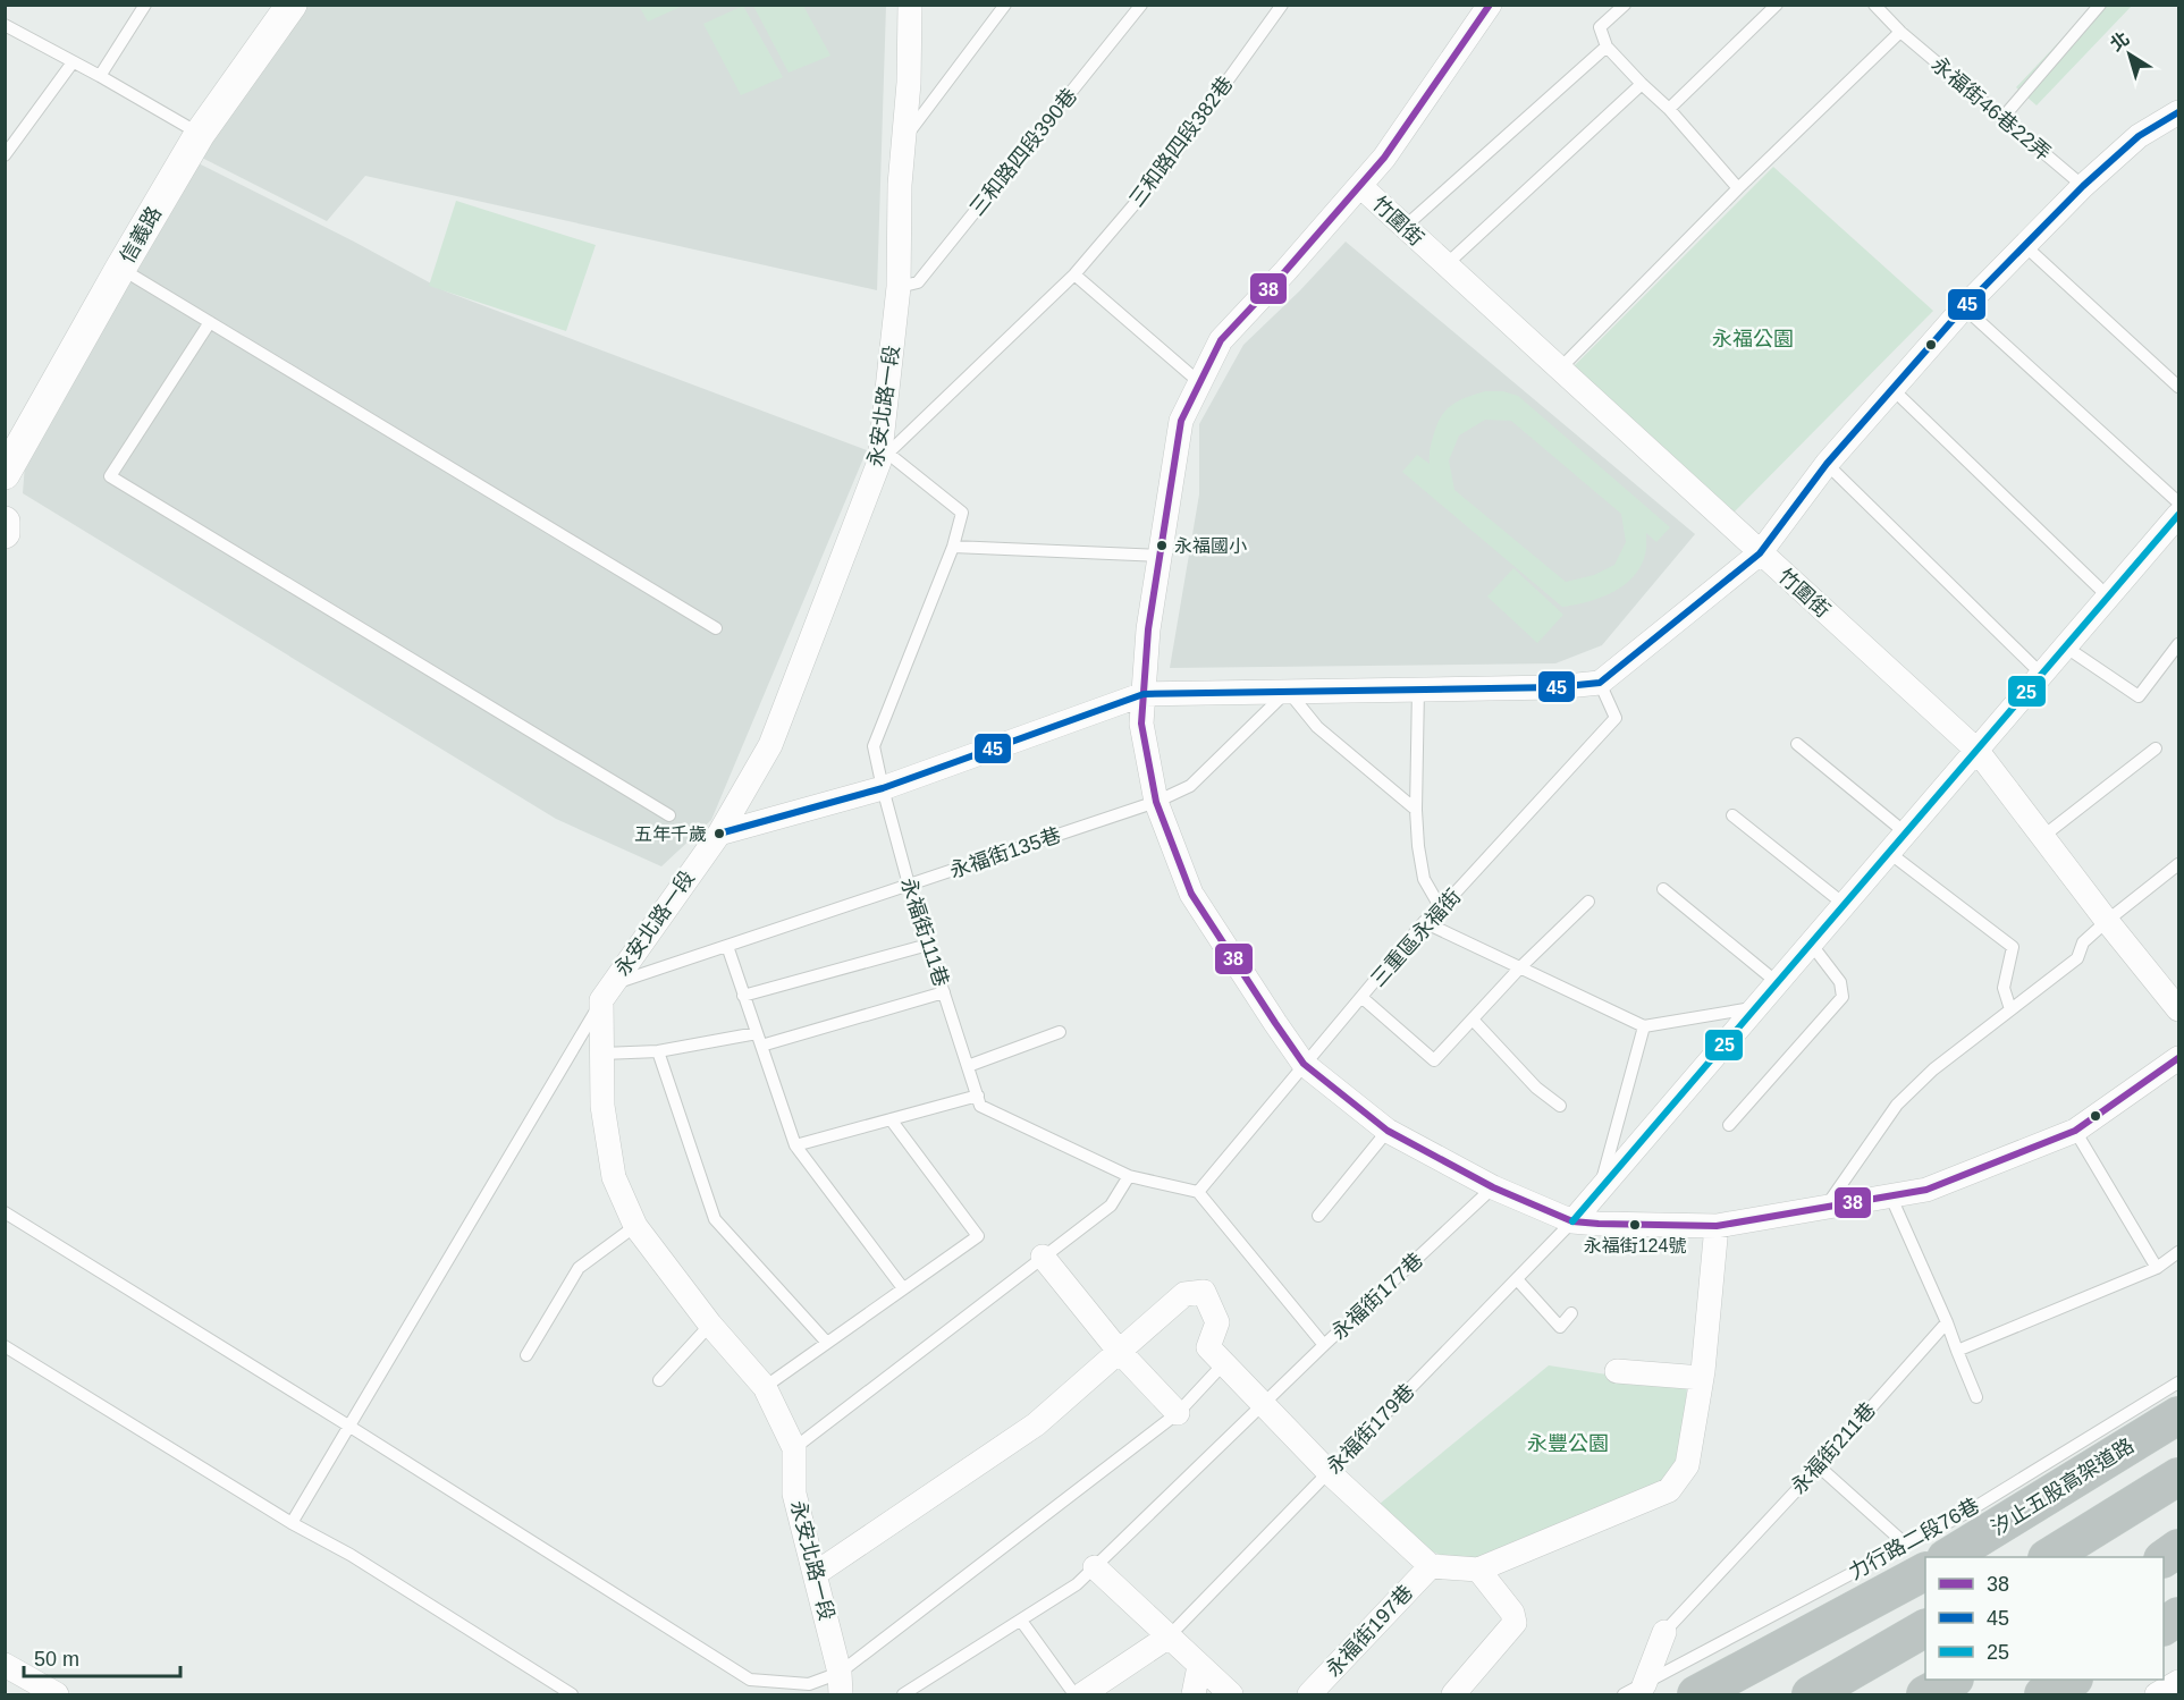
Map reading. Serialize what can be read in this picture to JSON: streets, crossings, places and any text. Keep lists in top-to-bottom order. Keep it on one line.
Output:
{"streets":{"highway":["汐止五股高架道路"],"street":["竹圍街","信義路","永安北路一段","永福街211巷","永福街197巷"],"lane":["永福街46巷22弄","三和路四段382巷","三和路四段390巷","永福街135巷","永福街111巷","三重區永福街","永福街177巷","永福街179巷","力行路二段76巷"]},"crossings":[["三和路四段382巷","永安北路一段"],["三和路四段382巷","永福街111巷"],["三和路四段390巷","永安北路一段"],["永安北路一段","永福街135巷"],["永安北路一段","永福街111巷"],["永福街135巷","永福街111巷"],["永福街211巷","力行路二段76巷"]],"parks":["永福公園","永豐公園"],"places":["永福國小","五年千歲","永福街124號"],"lines":["transit line 38","transit line 45","transit line 25"],"legend":["38","45","25"],"scale_bar":"50 m","north":"top left"}
